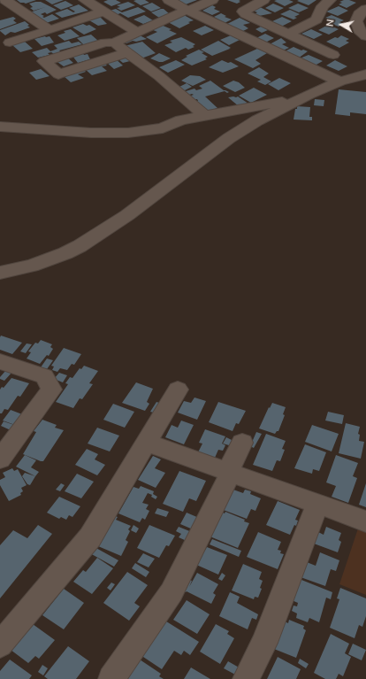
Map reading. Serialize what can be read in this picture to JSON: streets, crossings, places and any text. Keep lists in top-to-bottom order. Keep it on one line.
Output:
{"north":"left"}
